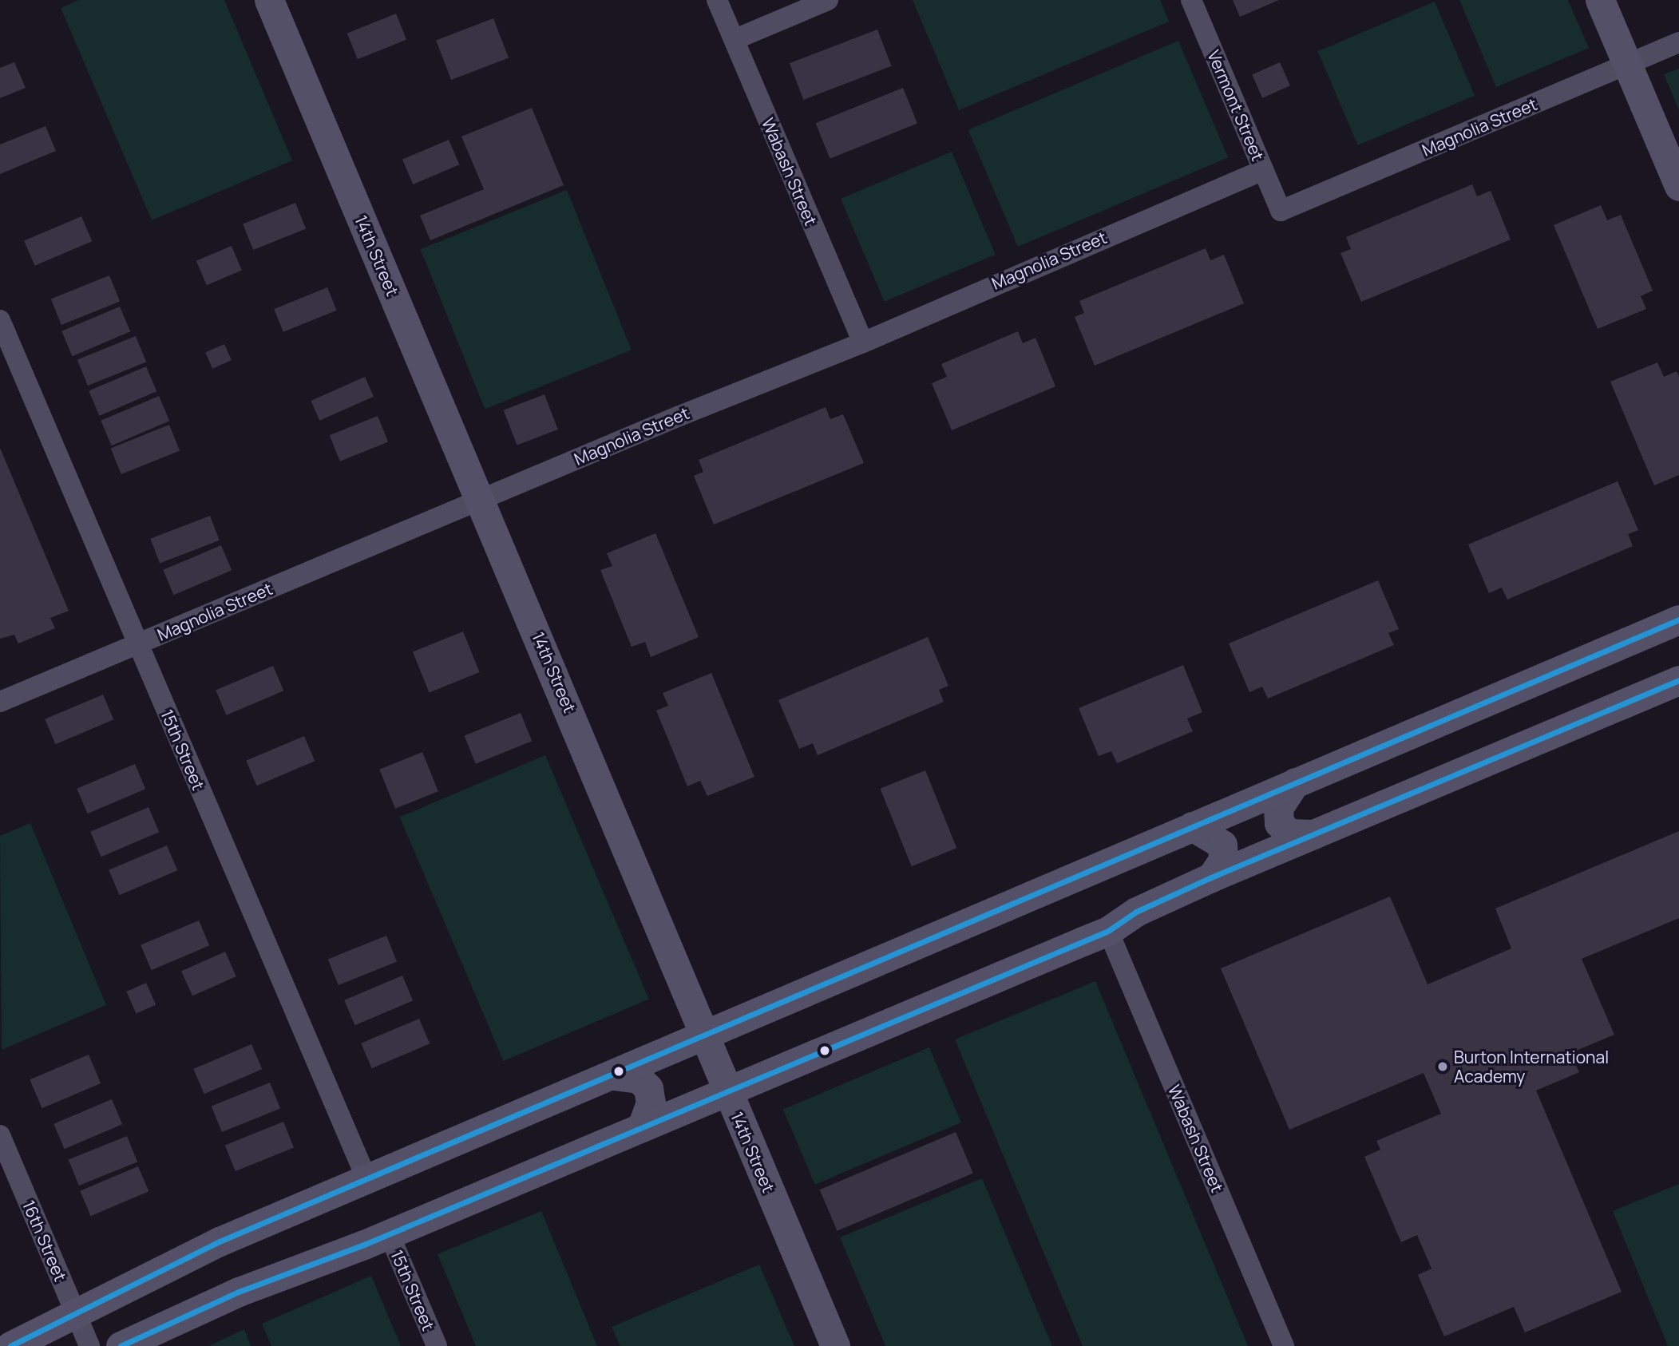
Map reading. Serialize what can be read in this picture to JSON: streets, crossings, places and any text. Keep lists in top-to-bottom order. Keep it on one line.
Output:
{"streets":{"main road":["14th Street"],"street":["Vermont Street","Magnolia Street","Wabash Street","15th Street","16th Street"]},"crossings":[["Vermont Street","Magnolia Street"],["Magnolia Street","Wabash Street"],["Magnolia Street","14th Street"],["Magnolia Street","15th Street"]],"places":["Burton International Academy"]}
